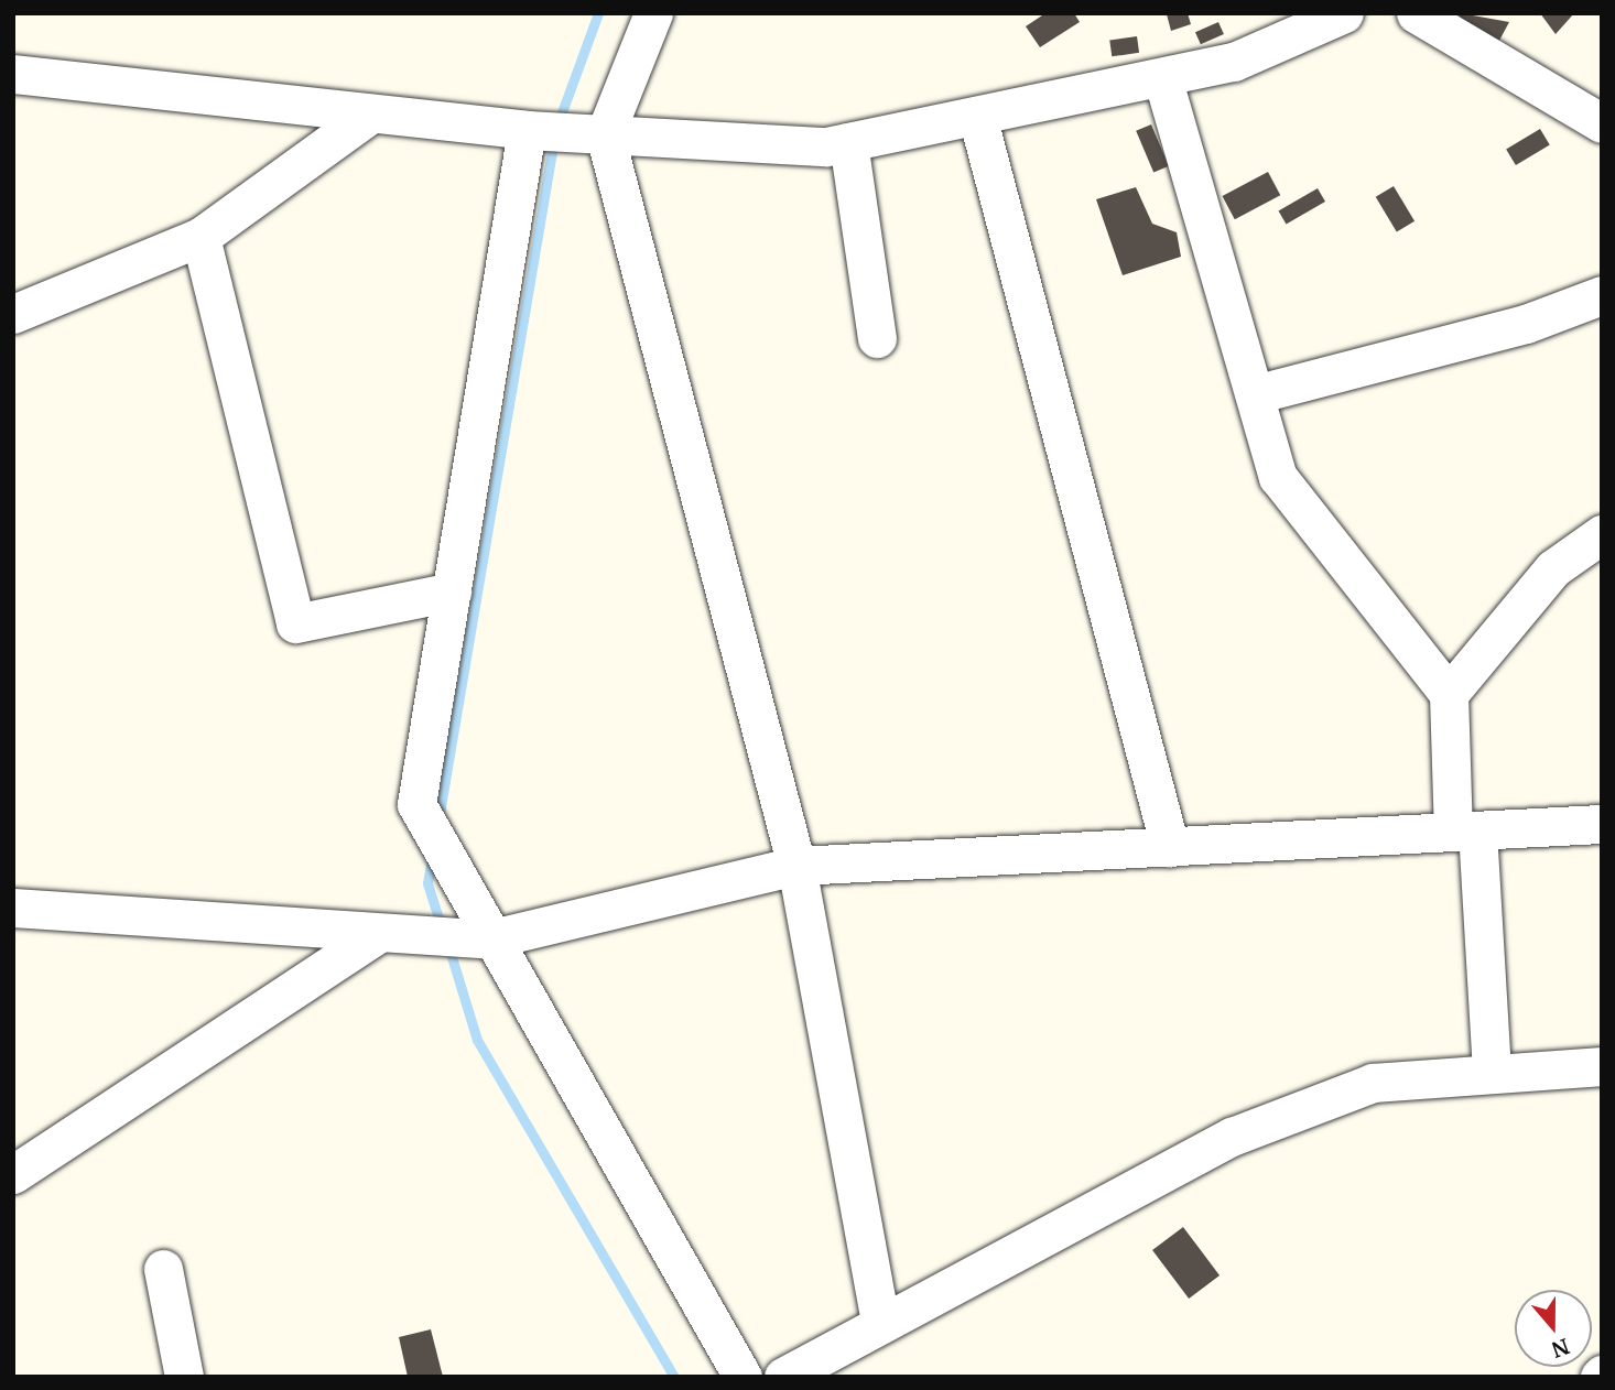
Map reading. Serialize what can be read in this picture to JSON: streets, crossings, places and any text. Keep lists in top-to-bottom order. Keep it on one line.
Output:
{"north":"bottom"}
